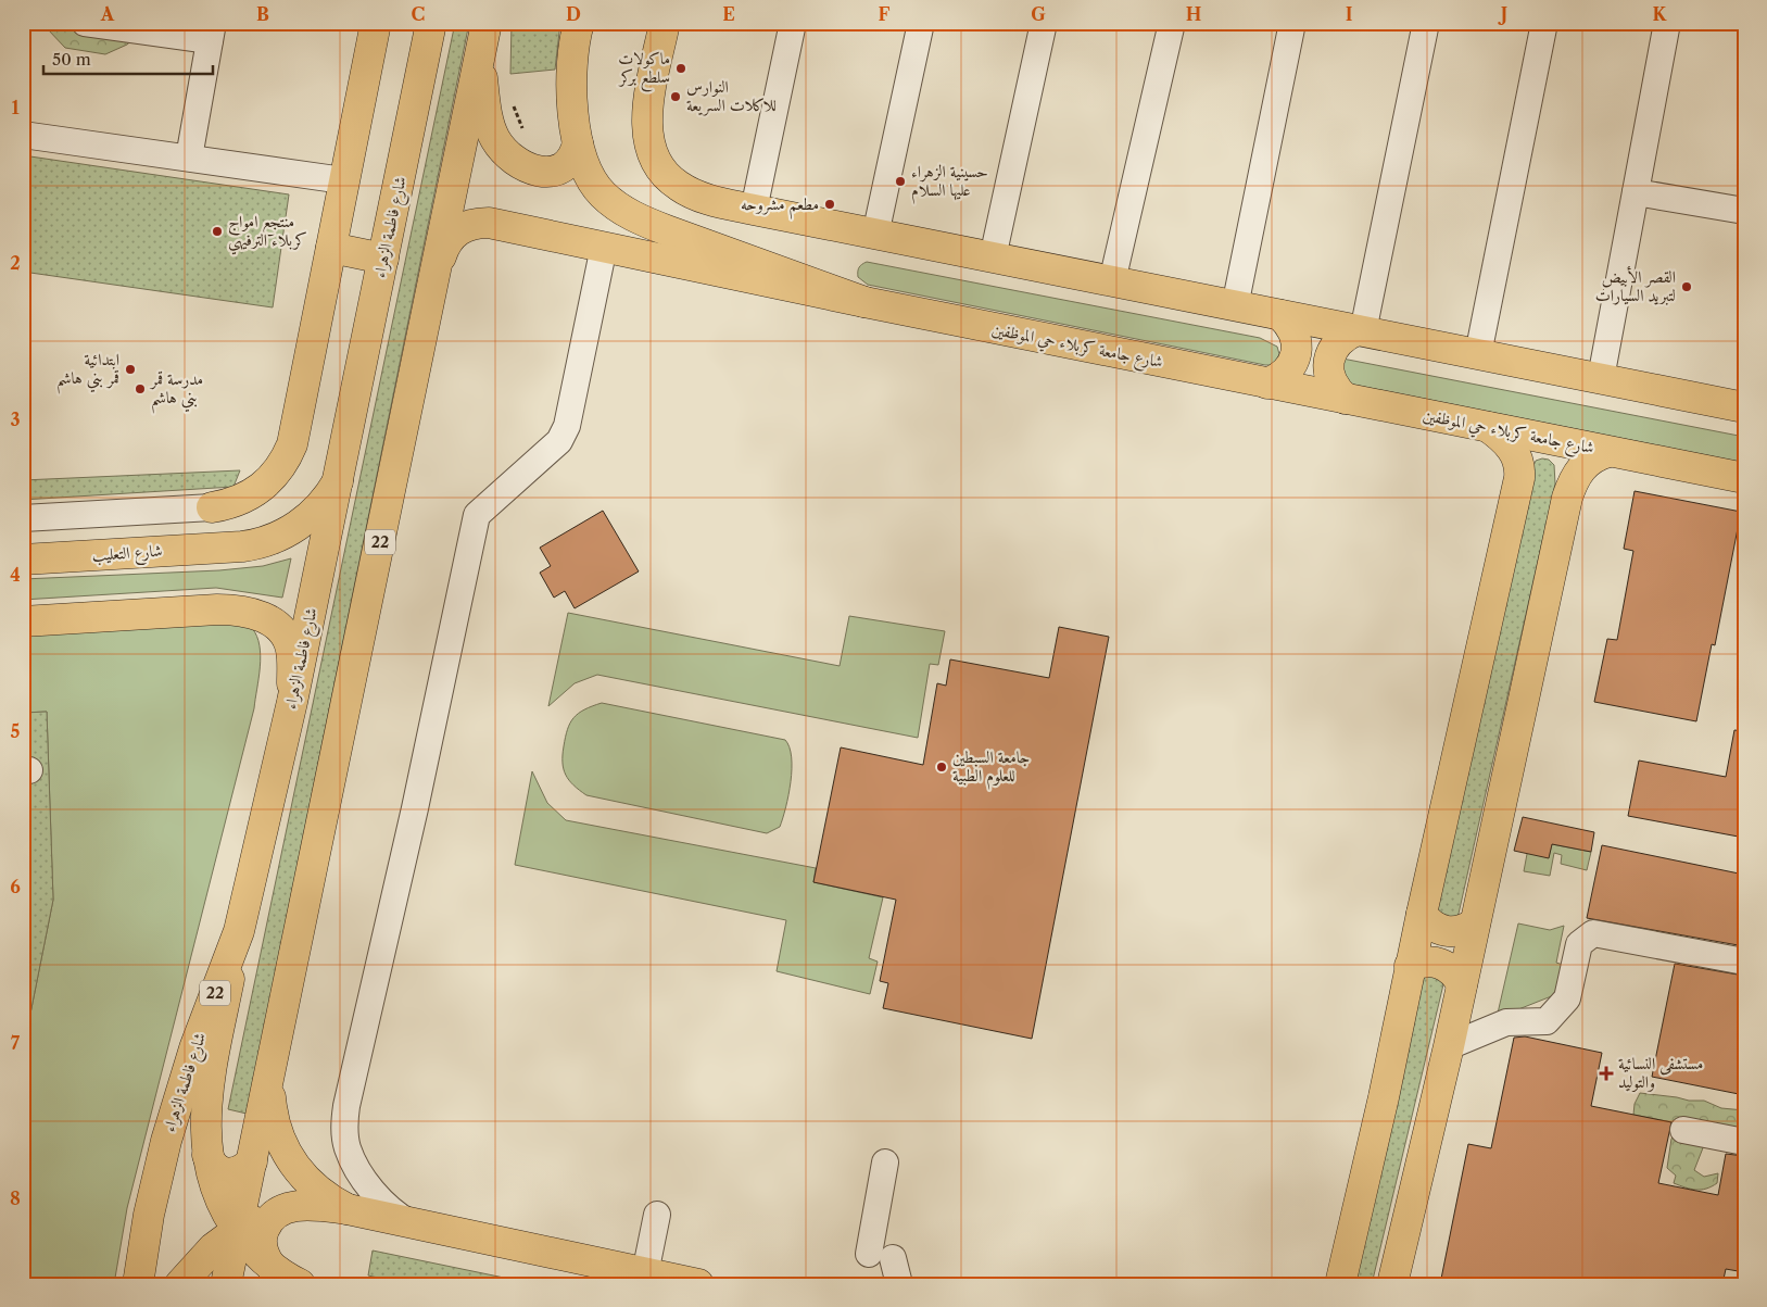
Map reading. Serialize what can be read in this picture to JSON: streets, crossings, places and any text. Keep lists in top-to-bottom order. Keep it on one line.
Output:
{"streets":{"main road":["شارع فاطمة الزهراء","شارع جامعة كربلاء حي الموظفين","22","شارع التعليب"]},"crossings":[["شارع فاطمة الزهراء","شارع التعليب"]],"places":{"other":["ماكولات سلطع بركر","النوارس للاكلات السريعة","حسينية الزهراء عليها السلام","مطعم مشروحه","منتجع امواج كربلاء الترفيهي","القصر الأبيض لتبريد السيارات","ابتدائية قمر بني هاشم","مدرسة قمر بني هاشم","جامعة السبطين للعلوم الطبية"],"health":["مستشفى النسائية والتوليد"]},"scale_bar":"50 m","grid":{"columns":["A","B","C","D","E","F","G","H","I","J","K"],"rows":["1","2","3","4","5","6","7","8"]}}
